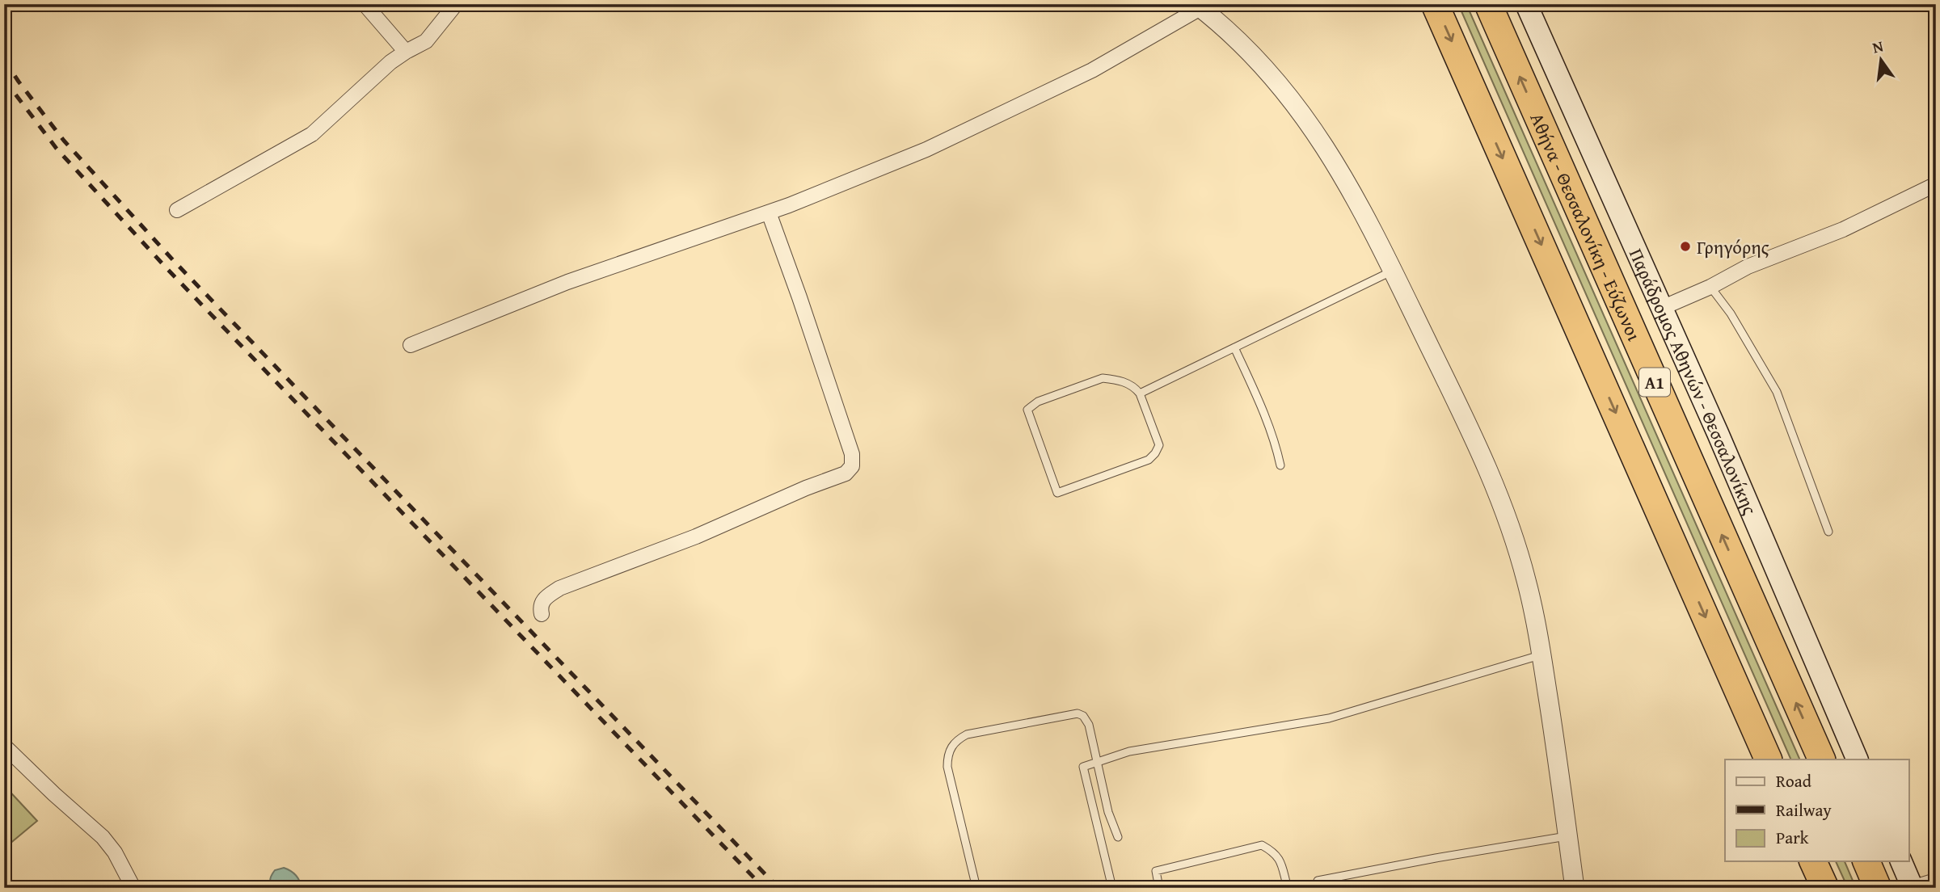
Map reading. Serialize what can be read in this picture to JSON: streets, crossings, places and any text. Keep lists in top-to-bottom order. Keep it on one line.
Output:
{"streets":{"highway":["Αθήνα - Θεσσαλονίκη - Εύζωνοι","Α1"],"main road":["Παράδρομος Αθηνών - Θεσσαλονίκης"]},"places":["Γρηγόρης"],"legend":["Road","Railway","Park"],"north":"top"}
